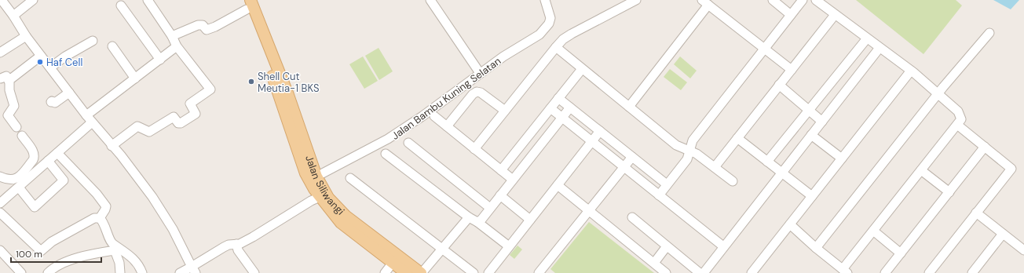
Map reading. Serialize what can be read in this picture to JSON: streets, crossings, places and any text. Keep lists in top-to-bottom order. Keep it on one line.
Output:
{"streets":{"main road":["Jalan Siliwangi"],"street":["Jalan Bambu Kuning Selatan"]},"crossings":[["Jalan Bambu Kuning Selatan","Jalan Siliwangi"]],"places":["Haf Cell","Shell Cut Meutia-1 BKS"],"scale_bar":"100 m"}
